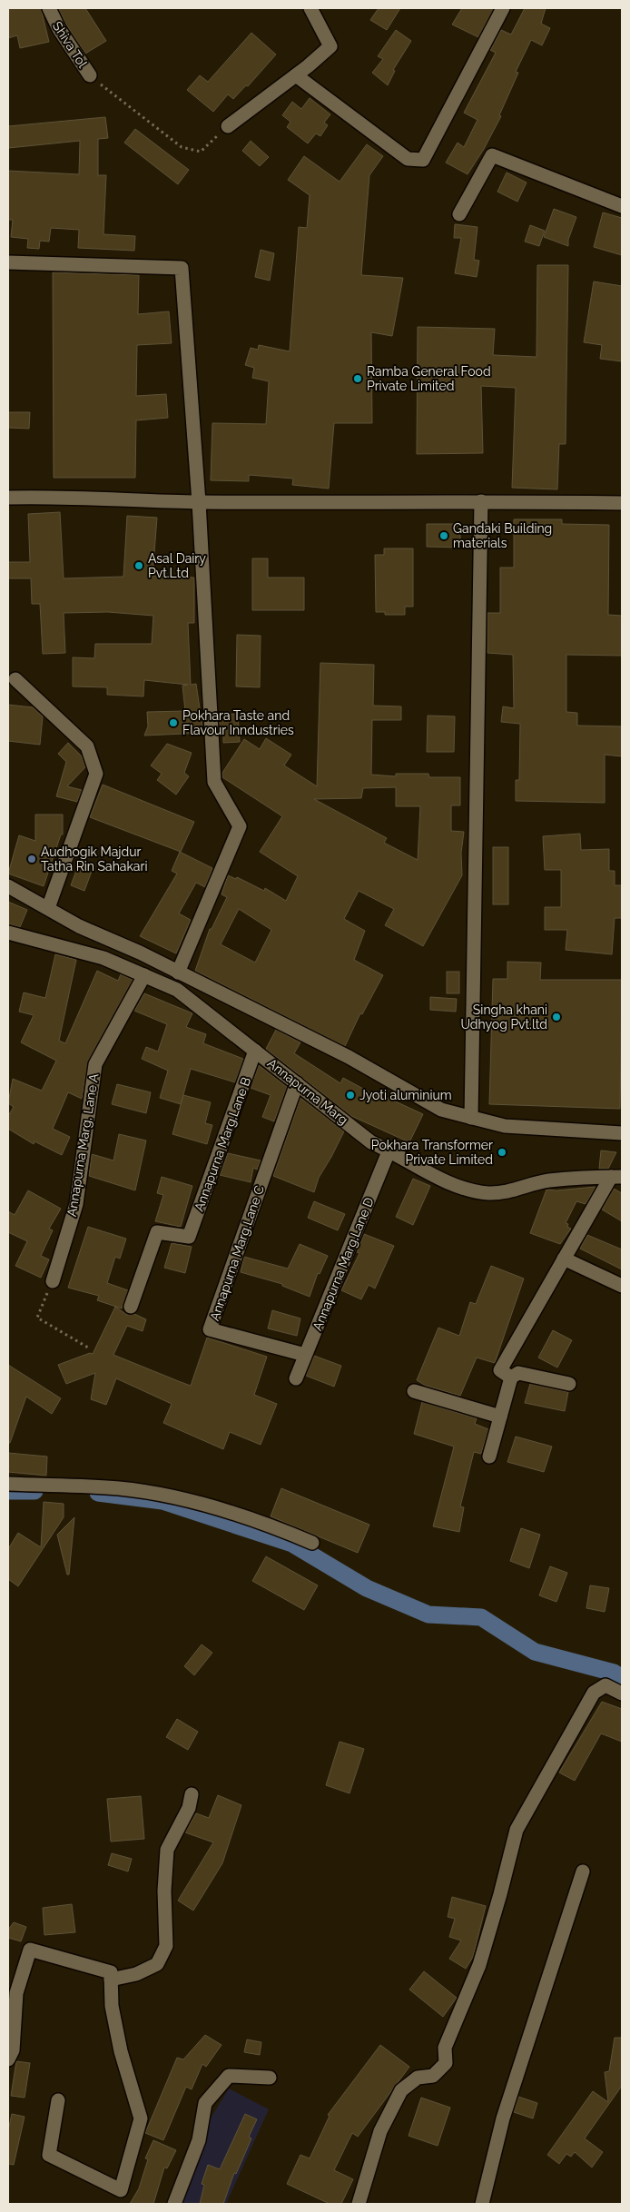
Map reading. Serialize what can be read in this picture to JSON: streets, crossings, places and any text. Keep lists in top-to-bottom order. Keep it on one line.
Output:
{"streets":{"street":["Shiva Tol","Annapurna Marg","Annapurna Marg,Lane B","Annapurna Marg, Lane A","Annapurna Marg,Lane C","Annapurna Marg,Lane D"]},"crossings":[["Annapurna Marg","Annapurna Marg,Lane B"],["Annapurna Marg","Annapurna Marg, Lane A"],["Annapurna Marg","Annapurna Marg,Lane C"],["Annapurna Marg","Annapurna Marg,Lane D"],["Annapurna Marg,Lane C","Annapurna Marg,Lane D"]],"places":["Ramba General Food Private Limited","Gandaki Building materials","Asal Dairy Pvt.Ltd","Pokhara Taste and Flavour Inndustries","Audhogik Majdur Tatha Rin Sahakari","Singha khani Udhyog Pvt.ltd","Jyoti aluminium","Pokhara Transformer Private Limited"]}
